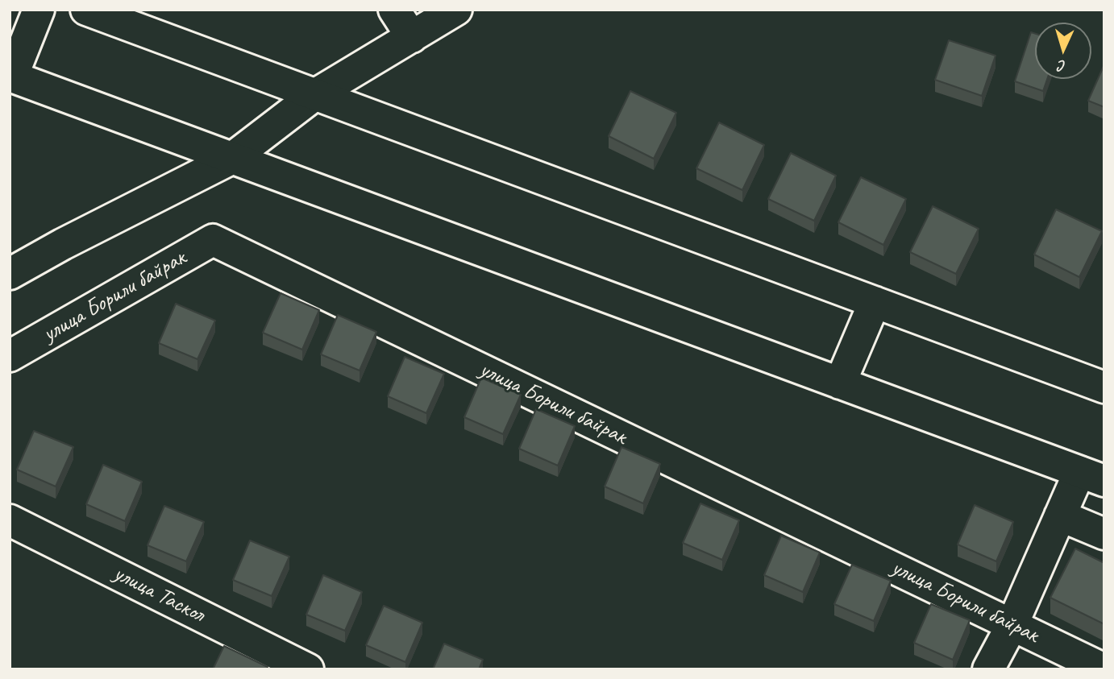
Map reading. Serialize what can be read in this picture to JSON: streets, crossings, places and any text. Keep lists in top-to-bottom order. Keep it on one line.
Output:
{"streets":{"main road":["улица Борили байрак","улица Таскол"]},"north":"bottom"}
